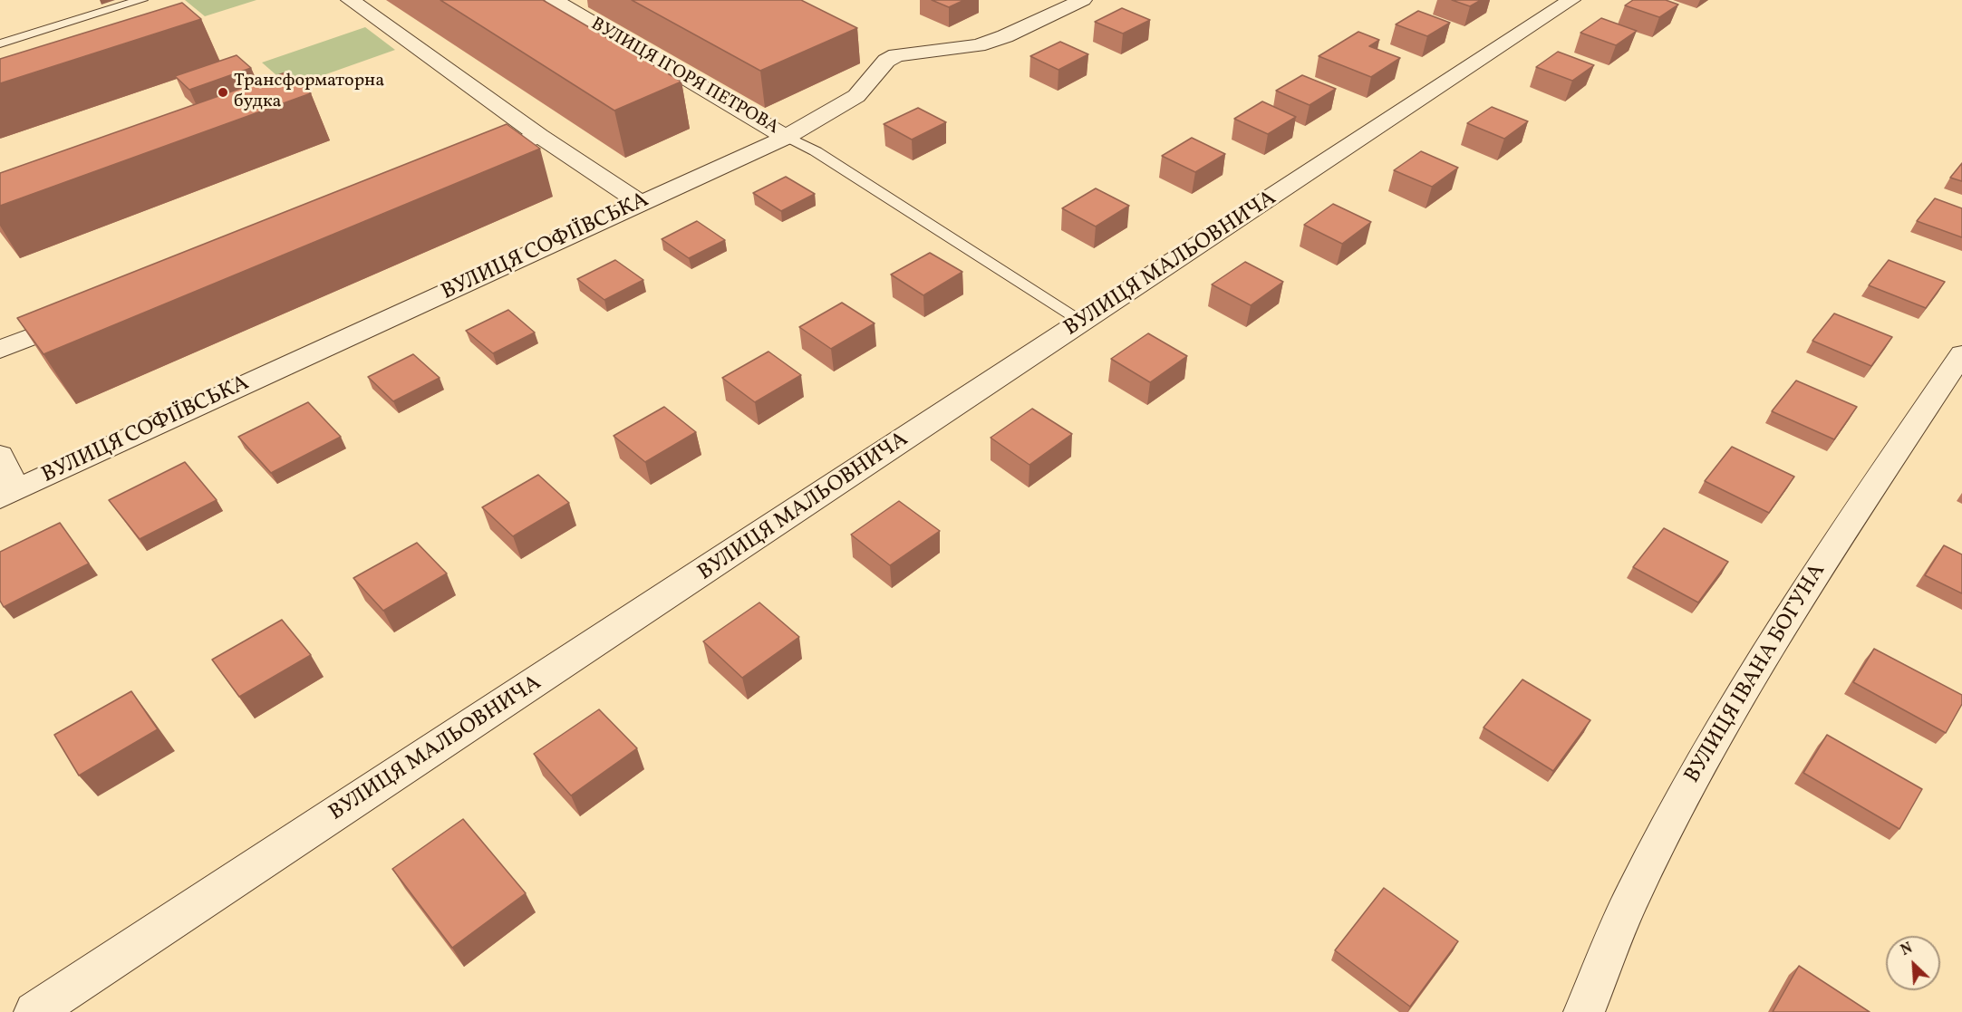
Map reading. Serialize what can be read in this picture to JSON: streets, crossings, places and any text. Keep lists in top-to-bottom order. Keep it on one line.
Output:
{"streets":{"street":["ВУЛИЦЯ ІГОРЯ ПЕТРОВА","ВУЛИЦЯ СОФІЇВСЬКА","ВУЛИЦЯ МАЛЬОВНИЧА","ВУЛИЦЯ ІВАНА БОГУНА"]},"crossings":[["ВУЛИЦЯ ІГОРЯ ПЕТРОВА","ВУЛИЦЯ СОФІЇВСЬКА"]],"places":["Трансформаторна будка"],"north":"top left"}
